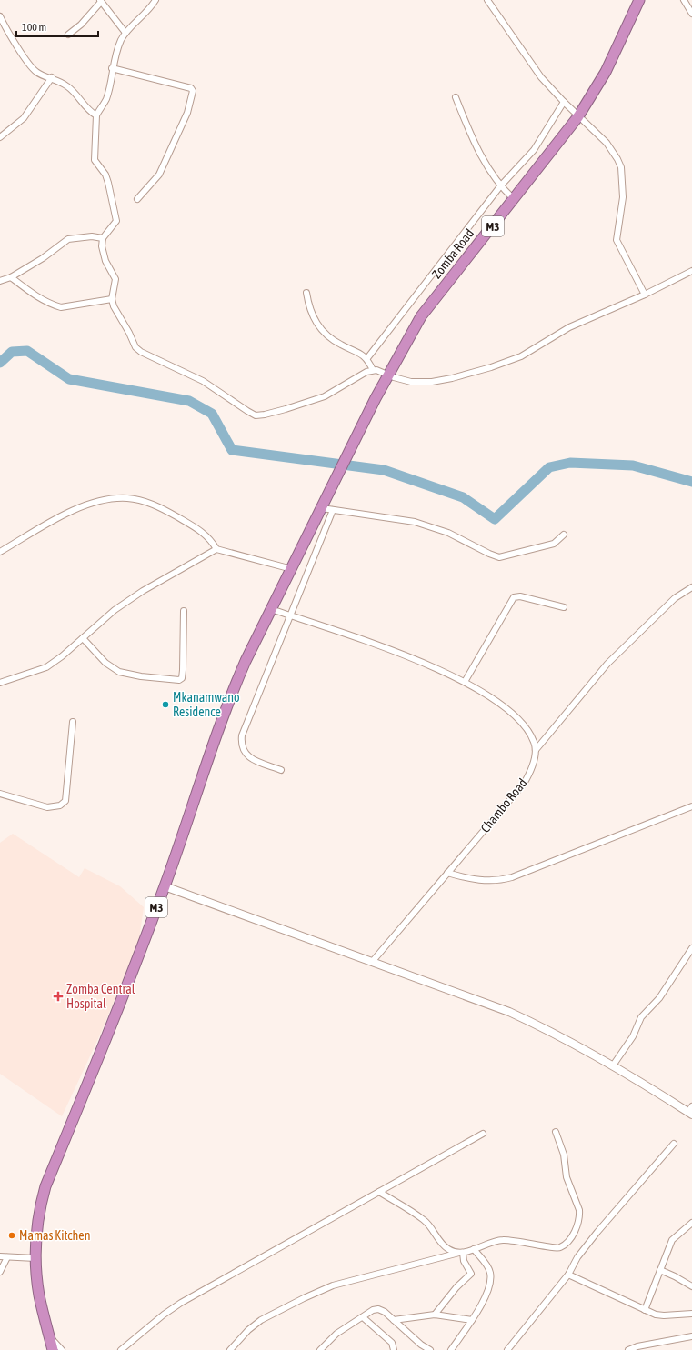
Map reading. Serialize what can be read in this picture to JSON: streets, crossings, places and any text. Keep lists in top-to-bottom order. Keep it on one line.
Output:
{"streets":{"highway":["M3","Zomba Road"],"street":["Chambo Road"]},"crossings":[["M3","Zomba Road"]],"places":{"other":["Mkanamwano Residence","Mamas Kitchen"],"health":["Zomba Central Hospital"]},"scale_bar":"100 m"}
